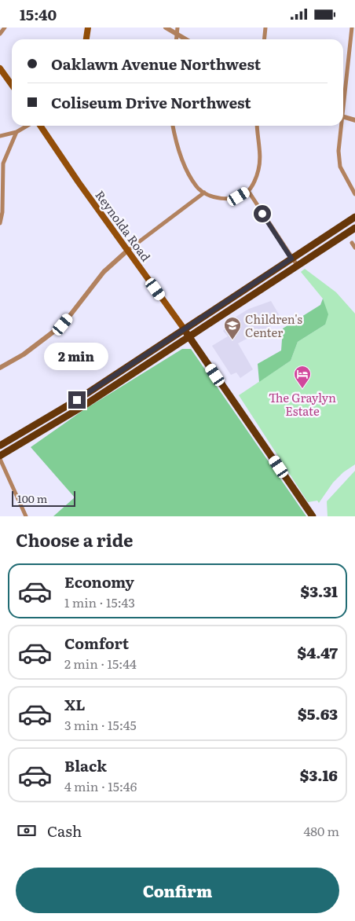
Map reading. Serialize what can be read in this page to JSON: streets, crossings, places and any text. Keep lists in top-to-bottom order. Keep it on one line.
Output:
{"streets":{"main road":["Reynolda Road"]},"places":{"school or university":["Children's Center"],"hotel":["The Graylyn Estate"]},"scale_bar":"100 m","page":{"status":"15:40","banner":["Oaklawn Avenue Northwest","Coliseum Drive Northwest"],"bubble":"2 min","scale":"100 m","heading":"Choose a ride","list":[{"name":"Economy","note":"1 min · 15:43","value":"$3.31"},{"name":"Comfort","note":"2 min · 15:44","value":"$4.47"},{"name":"XL","note":"3 min · 15:45","value":"$5.63"},{"name":"Black","note":"4 min · 15:46","value":"$3.16"}],"pay":["Cash","480 m"],"buttons":"Confirm"}}
